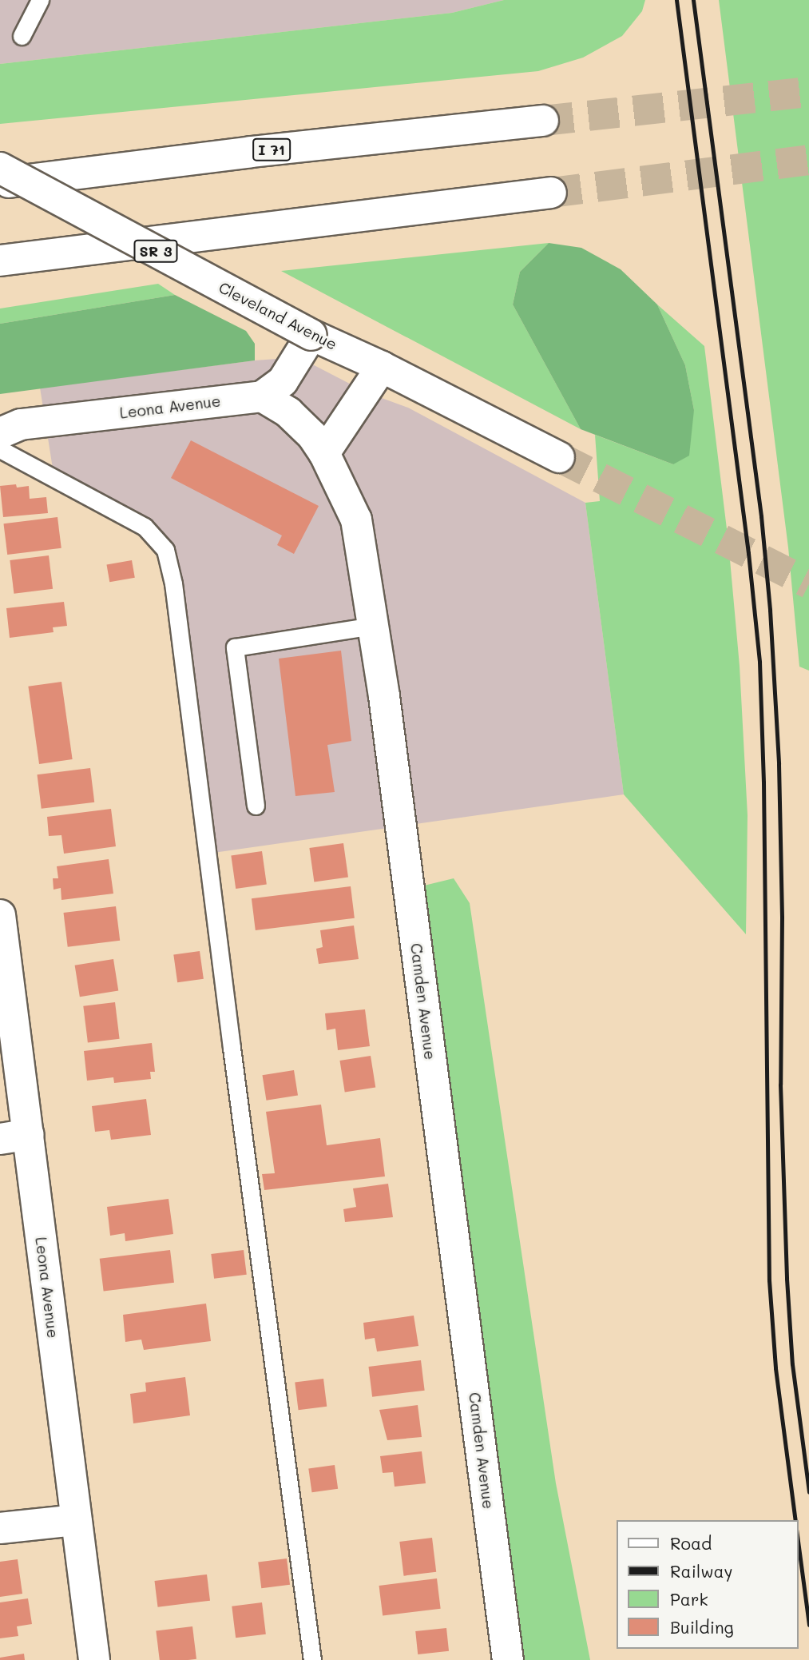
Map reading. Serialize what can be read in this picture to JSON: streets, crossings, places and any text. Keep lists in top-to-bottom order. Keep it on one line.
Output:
{"streets":{"main road":["I 71","SR 3","Cleveland Avenue","Leona Avenue","Camden Avenue"]},"crossings":[["Leona Avenue","Camden Avenue"]],"legend":["Road","Railway","Park","Building"]}
